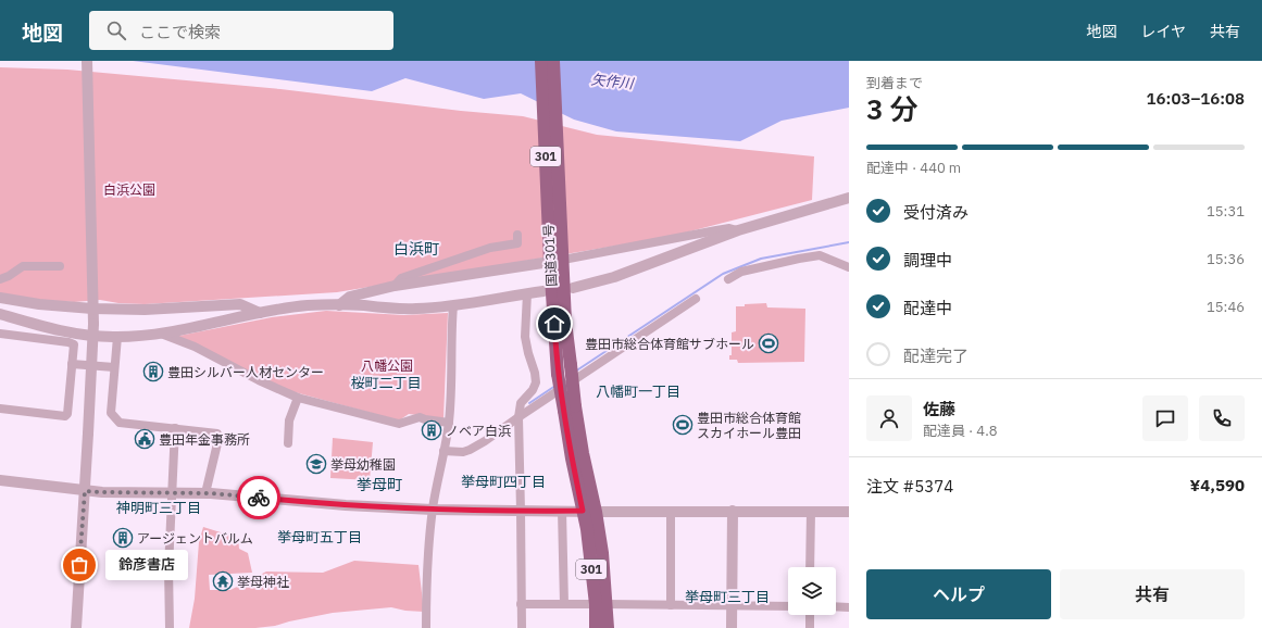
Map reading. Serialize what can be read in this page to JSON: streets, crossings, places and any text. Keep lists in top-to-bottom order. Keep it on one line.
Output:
{"streets":{"highway":["301","国道301号"]},"districts":["白浜町","桜町二丁目","八幡町一丁目","挙母町四丁目","挙母町","神明町三丁目","挙母町五丁目","挙母町三丁目"],"water":["矢作川"],"parks":["白浜公園","八幡公園"],"places":{"sports":["豊田市総合体育館サブホール","豊田市総合体育館 スカイホール豊田"],"building":["豊田シルバー人材センター","ノベア白浜","アージェントバルム"],"public building":["豊田年金事務所"],"school or university":["挙母幼稚園"],"other":["鈴彦書店"],"temple":["挙母神社"]},"page":{"header":"地図","search":"ここで検索","nav":["地図","レイヤ","共有"],"heading":["3 分","到着まで","16:03–16:08"],"panel":["佐藤","配達員 · 4.8","注文 #5374","¥4,590"],"bar":"配達中 · 440 m","list":[["受付済み","15:31"],["調理中","15:36"],["配達中","15:46"],"配達完了"],"bubble":"鈴彦書店","buttons":["ヘルプ","共有"]}}
